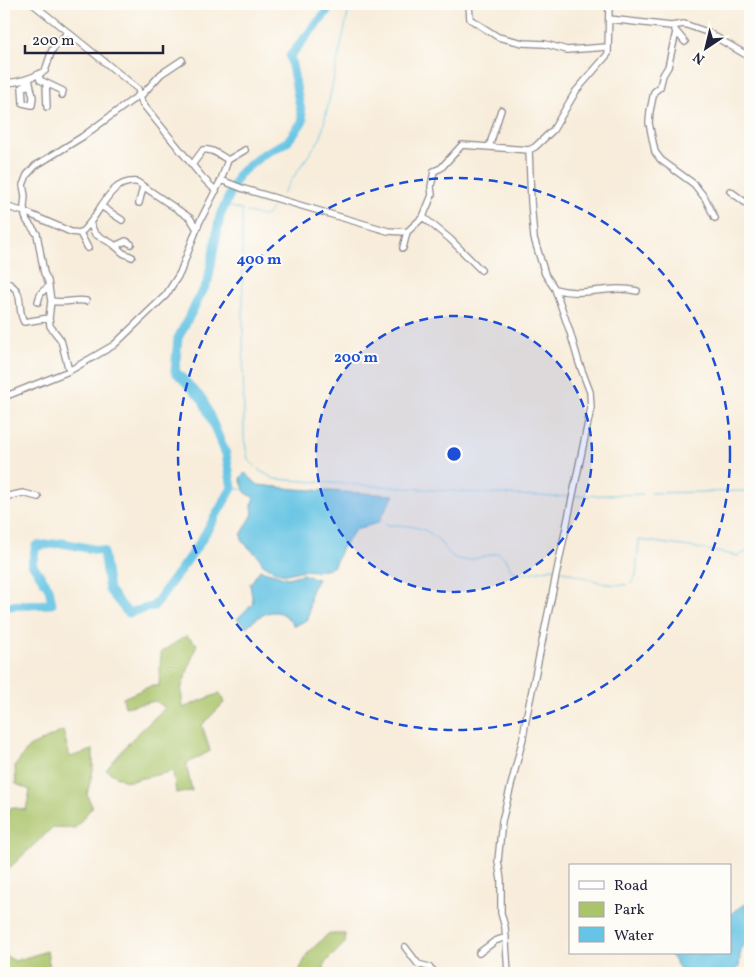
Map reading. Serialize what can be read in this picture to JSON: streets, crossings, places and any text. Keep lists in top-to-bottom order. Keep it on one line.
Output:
{"legend":["Road","Park","Water"],"scale_bar":"200 m","north":"bottom left","rings":["400 m","200 m"]}
